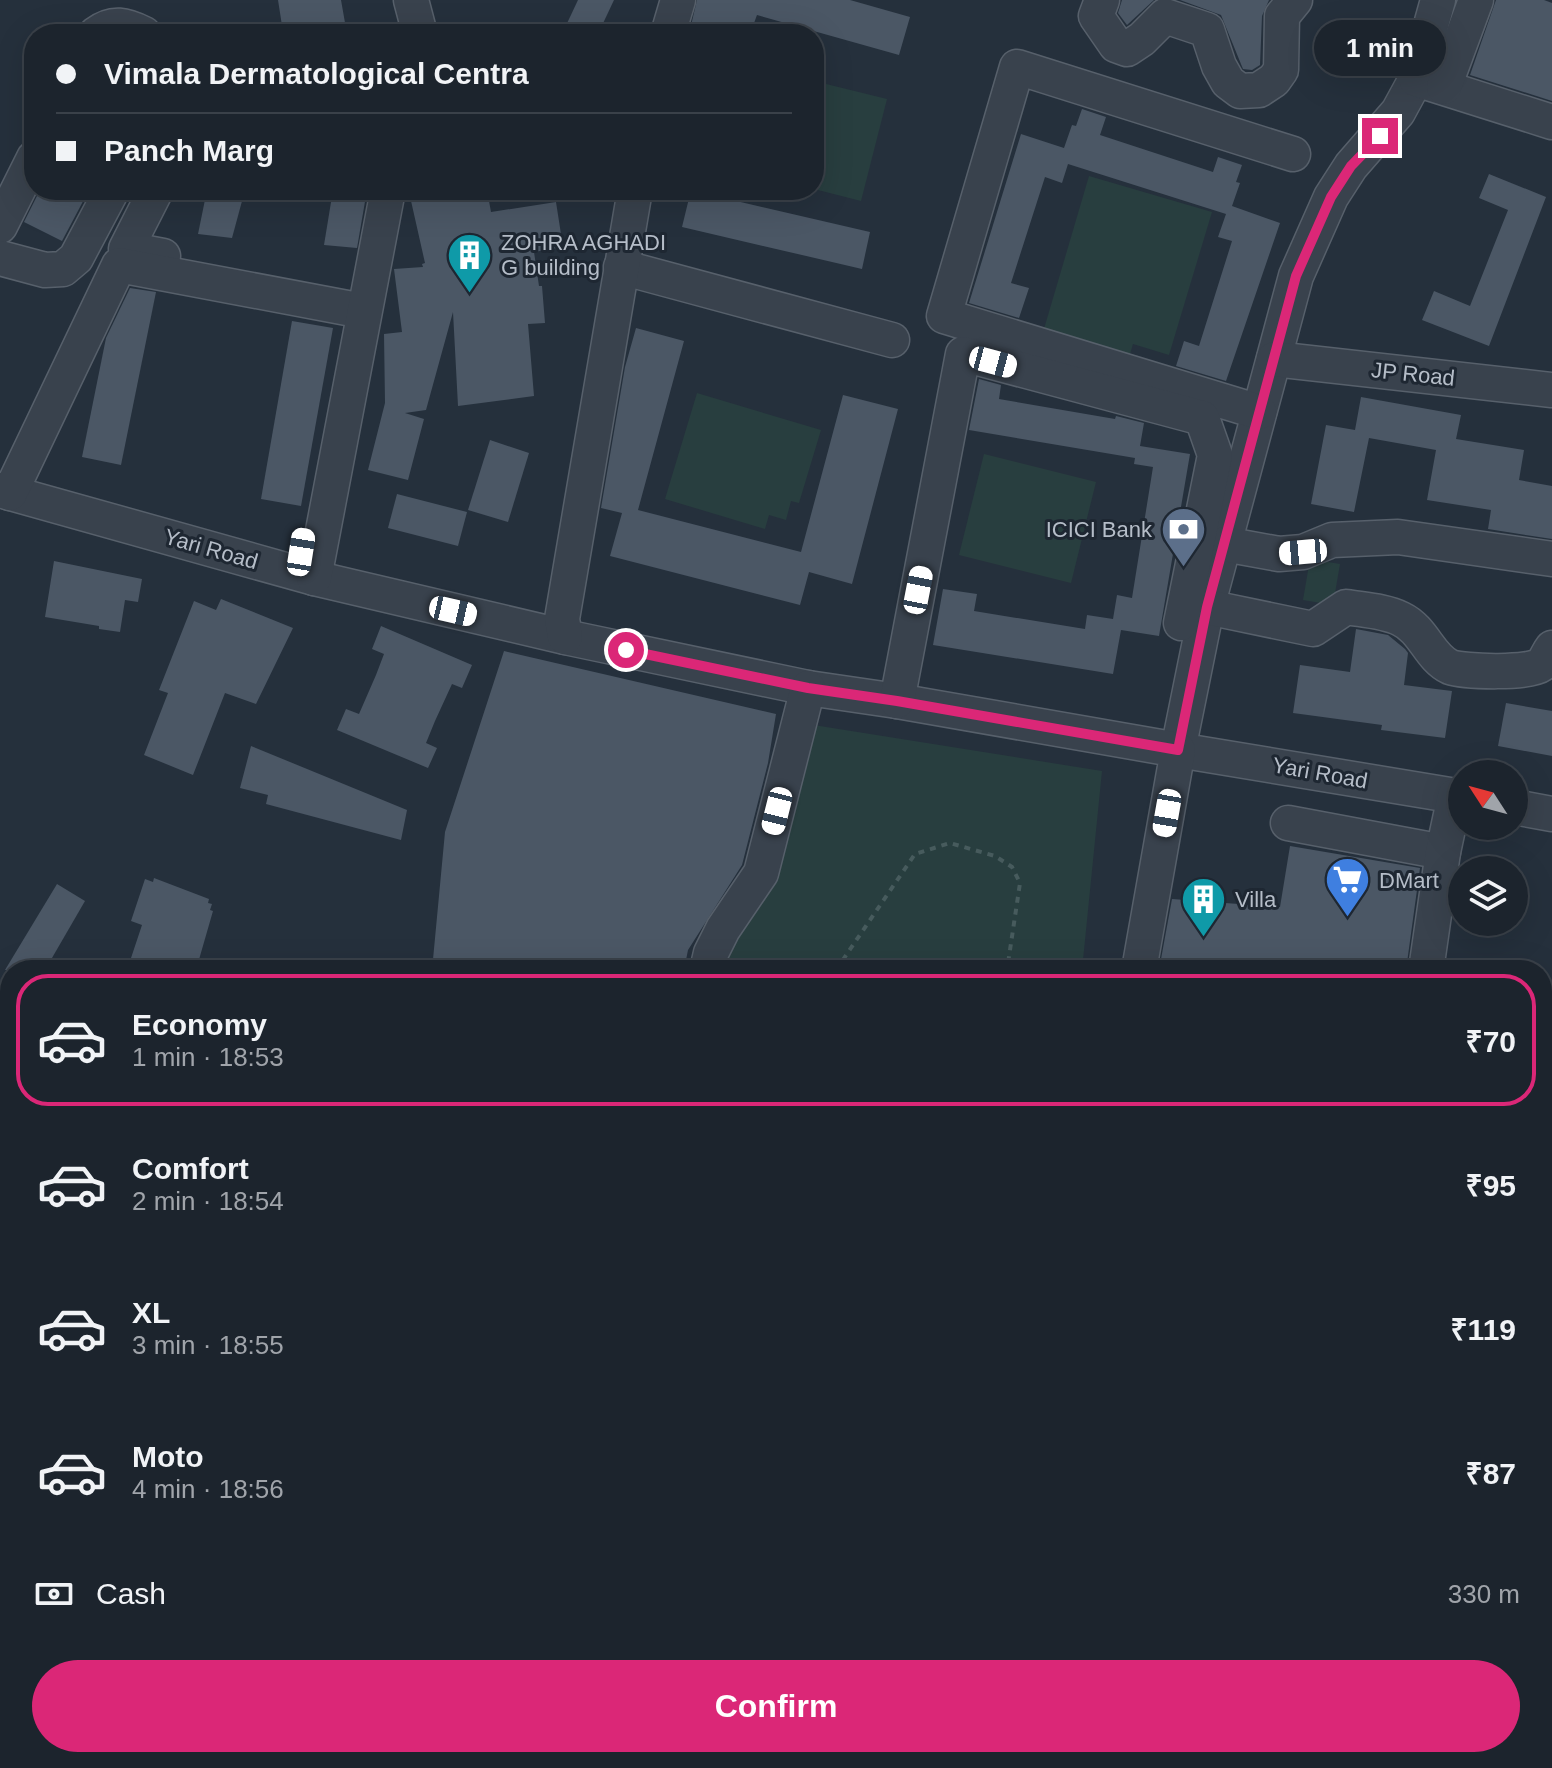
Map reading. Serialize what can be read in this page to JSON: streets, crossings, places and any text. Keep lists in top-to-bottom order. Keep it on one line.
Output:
{"streets":{"street":["JP Road","Yari Road"]},"places":{"building":["ZOHRA AGHADI G building","Villa"],"bank":["ICICI Bank"],"supermarket":["DMart"]},"north":"top left","page":{"bubble":"1 min","banner":["Vimala Dermatological Centra","Panch Marg"],"list":[{"name":"Economy","note":"1 min · 18:53","value":"₹70"},{"name":"Comfort","note":"2 min · 18:54","value":"₹95"},{"name":"XL","note":"3 min · 18:55","value":"₹119"},{"name":"Moto","note":"4 min · 18:56","value":"₹87"}],"pay":["Cash","330 m"],"buttons":"Confirm"}}
